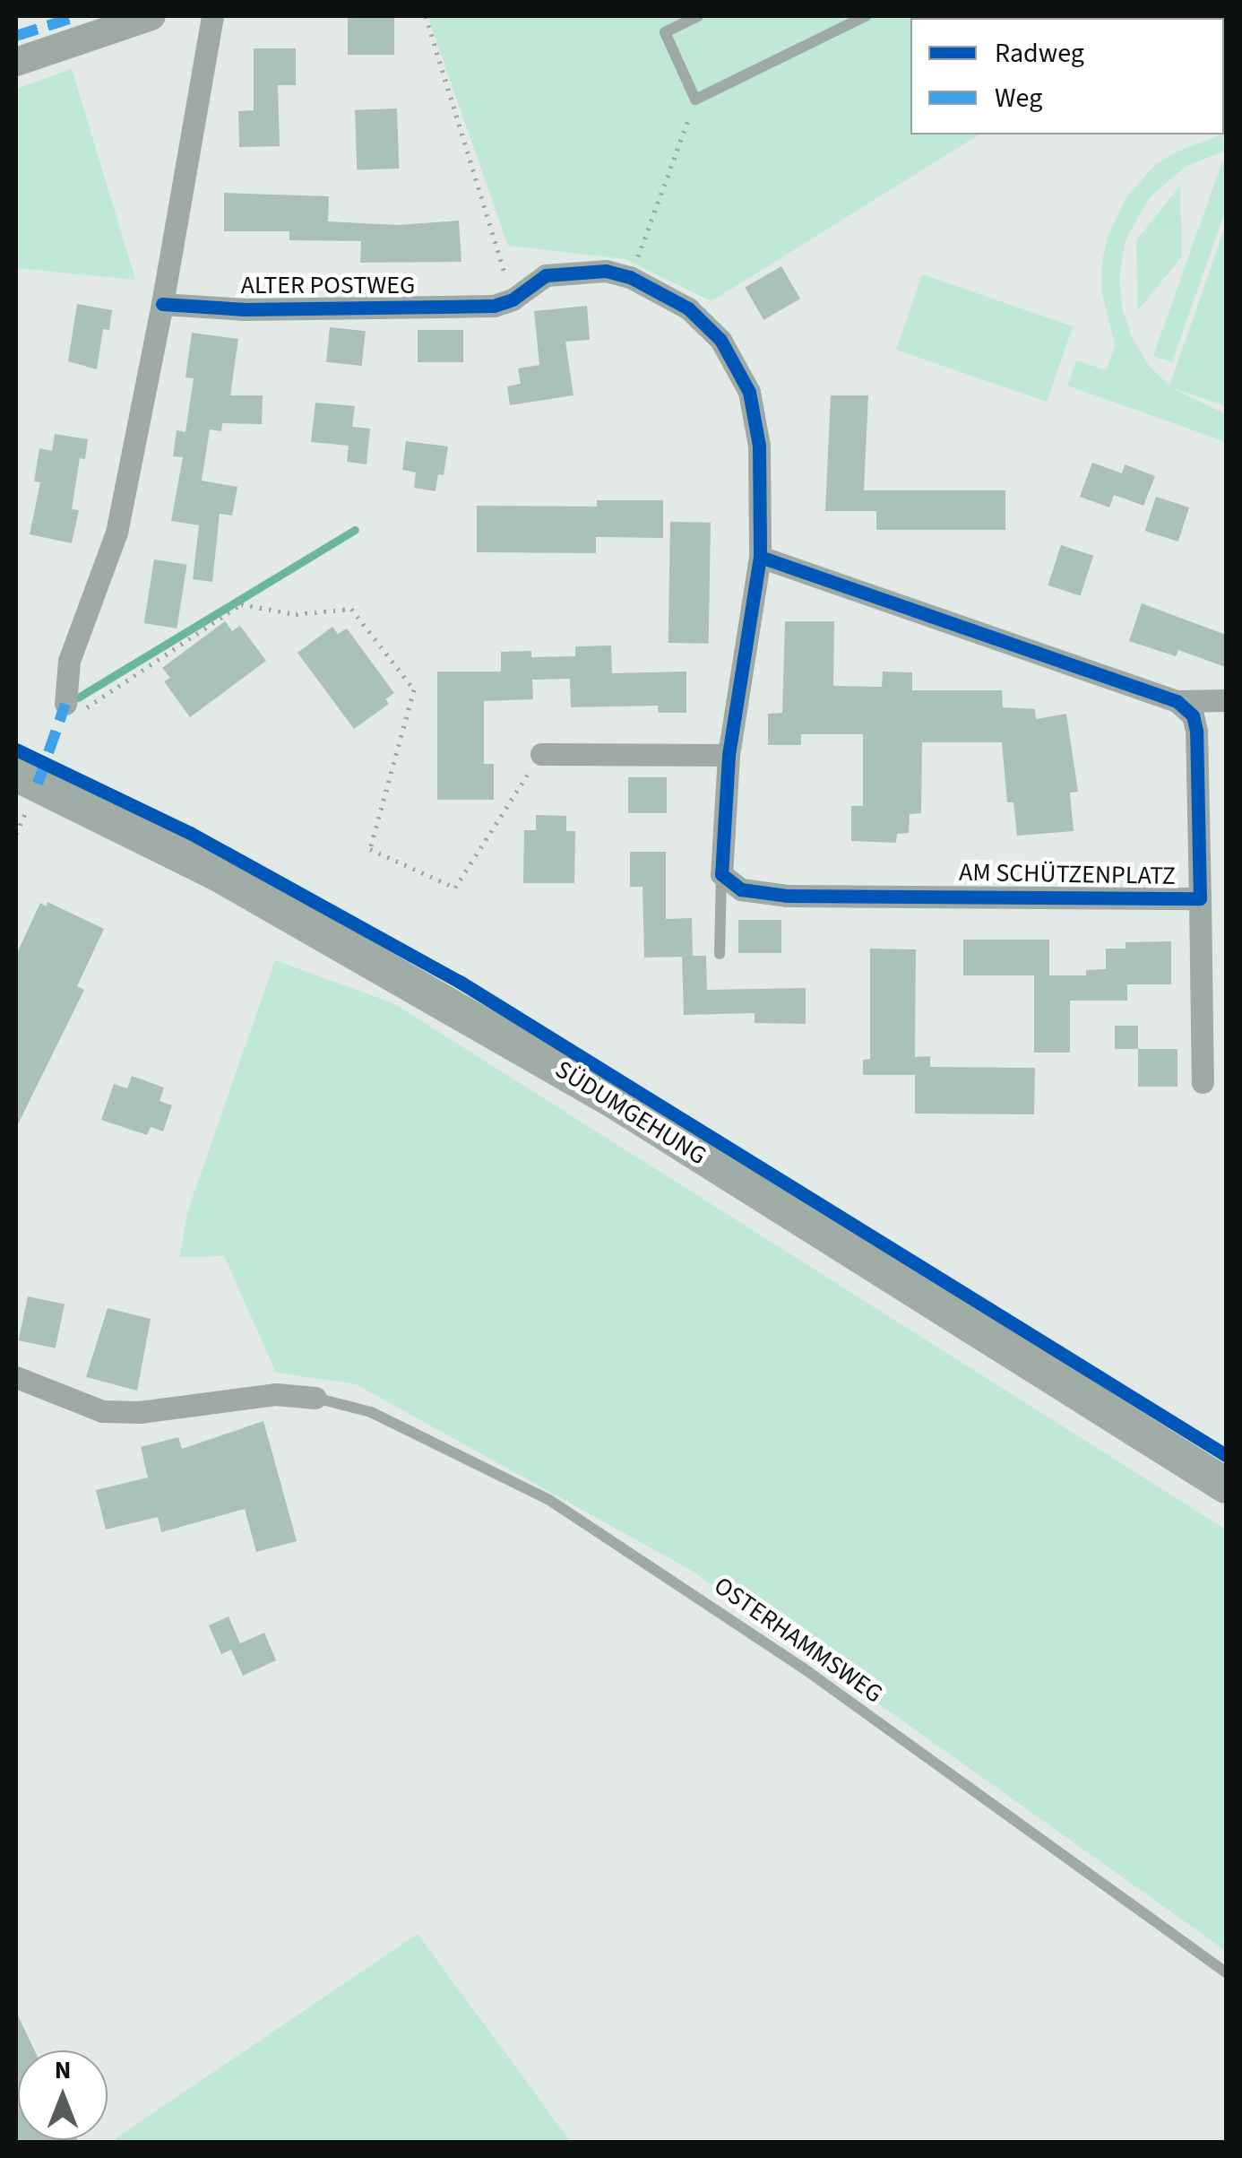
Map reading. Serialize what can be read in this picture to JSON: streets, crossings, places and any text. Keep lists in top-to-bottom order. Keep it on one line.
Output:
{"streets":{"main road":["SÜDUMGEHUNG"],"street":["ALTER POSTWEG","AM SCHÜTZENPLATZ"],"lane":["OSTERHAMMSWEG"]},"legend":["Radweg","Weg"],"north":"top"}
